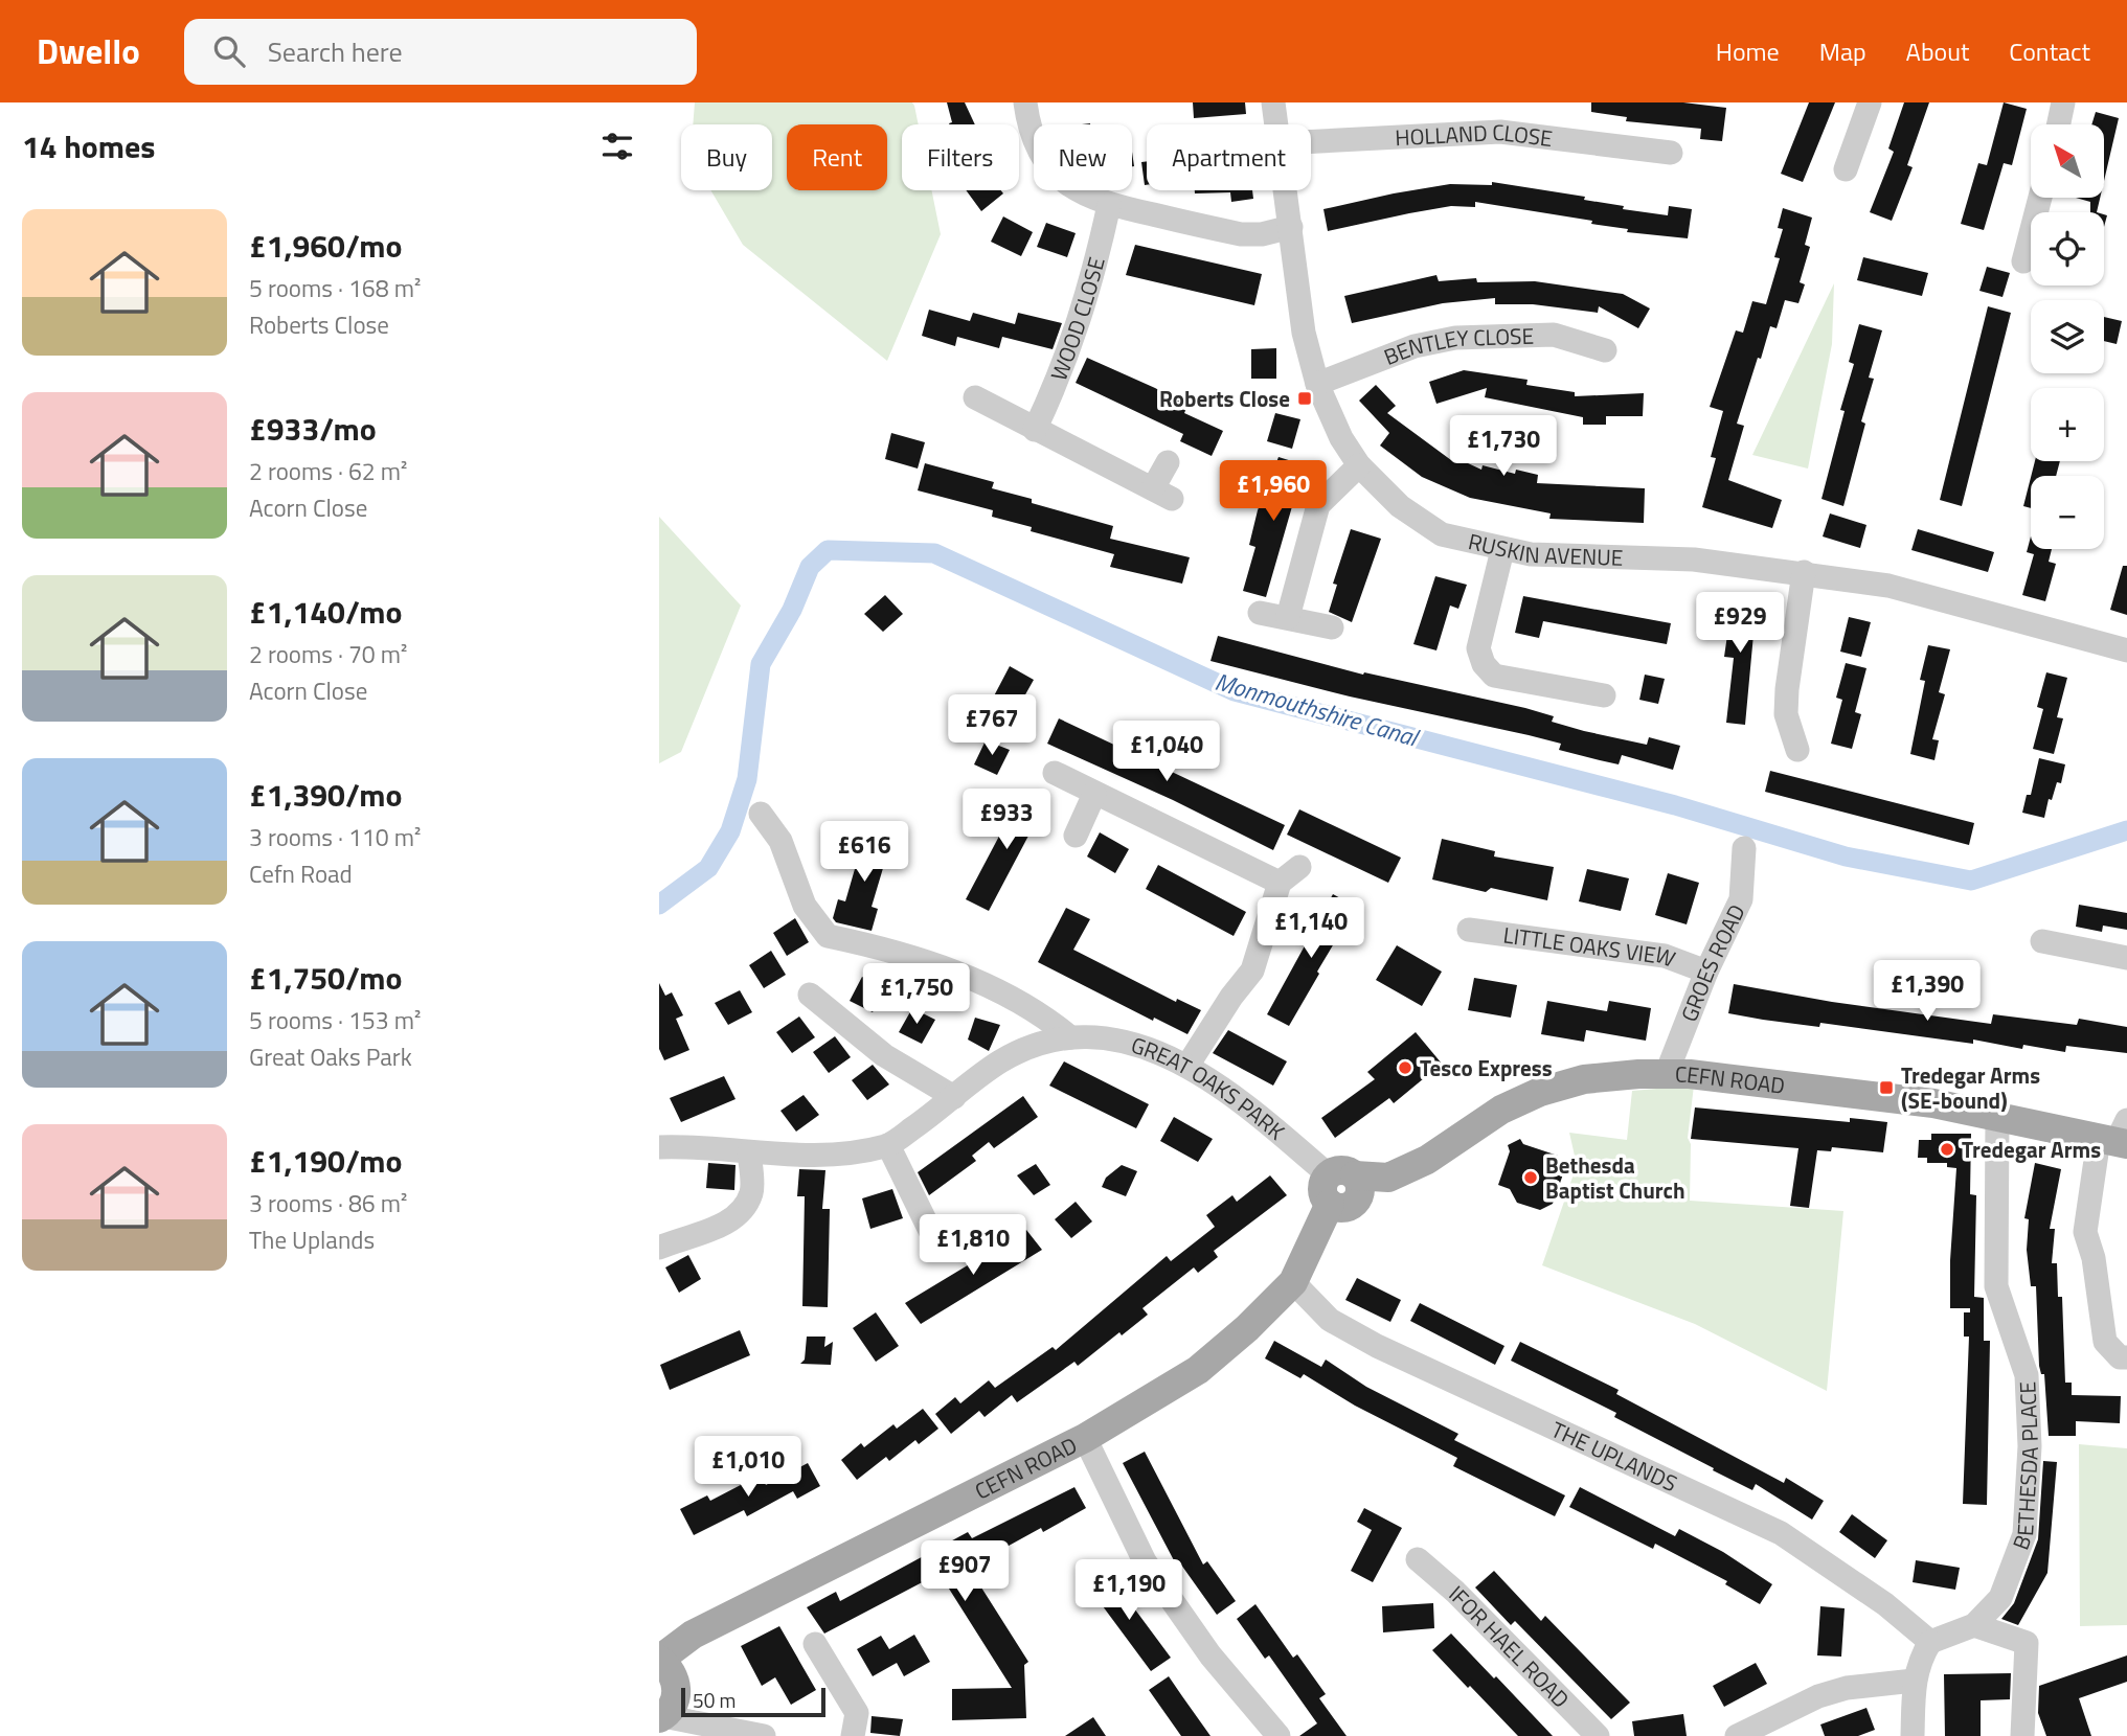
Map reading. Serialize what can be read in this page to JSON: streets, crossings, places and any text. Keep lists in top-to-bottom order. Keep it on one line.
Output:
{"streets":{"main road":["CEFN ROAD"],"street":["HOLLAND CLOSE","WOOD CLOSE","BENTLEY CLOSE","RUSKIN AVENUE","LITTLE OAKS VIEW","GROES ROAD","GREAT OAKS PARK","THE UPLANDS","BETHESDA PLACE","IFOR HAEL ROAD"]},"crossings":[["BENTLEY CLOSE","RUSKIN AVENUE"],["LITTLE OAKS VIEW","GROES ROAD"],["GROES ROAD","CEFN ROAD"],["CEFN ROAD","GREAT OAKS PARK"],["CEFN ROAD","THE UPLANDS"],["CEFN ROAD","BETHESDA PLACE"],["THE UPLANDS","BETHESDA PLACE"]],"water":["Monmouthshire Canal"],"places":{"transit":["Roberts Close","Tredegar Arms (SE-bound)"],"other":["Tesco Express","Tredegar Arms","Bethesda Baptist Church"]},"scale_bar":"50 m","north":"top left","page":{"header":"Dwello","search":"Search here","nav":["Home","Map","About","Contact"],"heading":"14 homes","map_buttons":["+","−"],"chip":["Buy","Rent","Filters","New","Apartment"],"list":[{"name":"£1,960/mo","note":"5 rooms · 168 m² · Roberts Close"},{"name":"£933/mo","note":"2 rooms · 62 m² · Acorn Close"},{"name":"£1,140/mo","note":"2 rooms · 70 m² · Acorn Close"},{"name":"£1,390/mo","note":"3 rooms · 110 m² · Cefn Road"},{"name":"£1,750/mo","note":"5 rooms · 153 m² · Great Oaks Park"},{"name":"£1,190/mo","note":"3 rooms · 86 m² · The Uplands"}],"price":["£1,730","£1,960","£929","£767","£1,040","£933","£616","£1,140","£1,390","£1,750","£1,810","£1,010","£907","£1,190"],"scale":"50 m"}}
